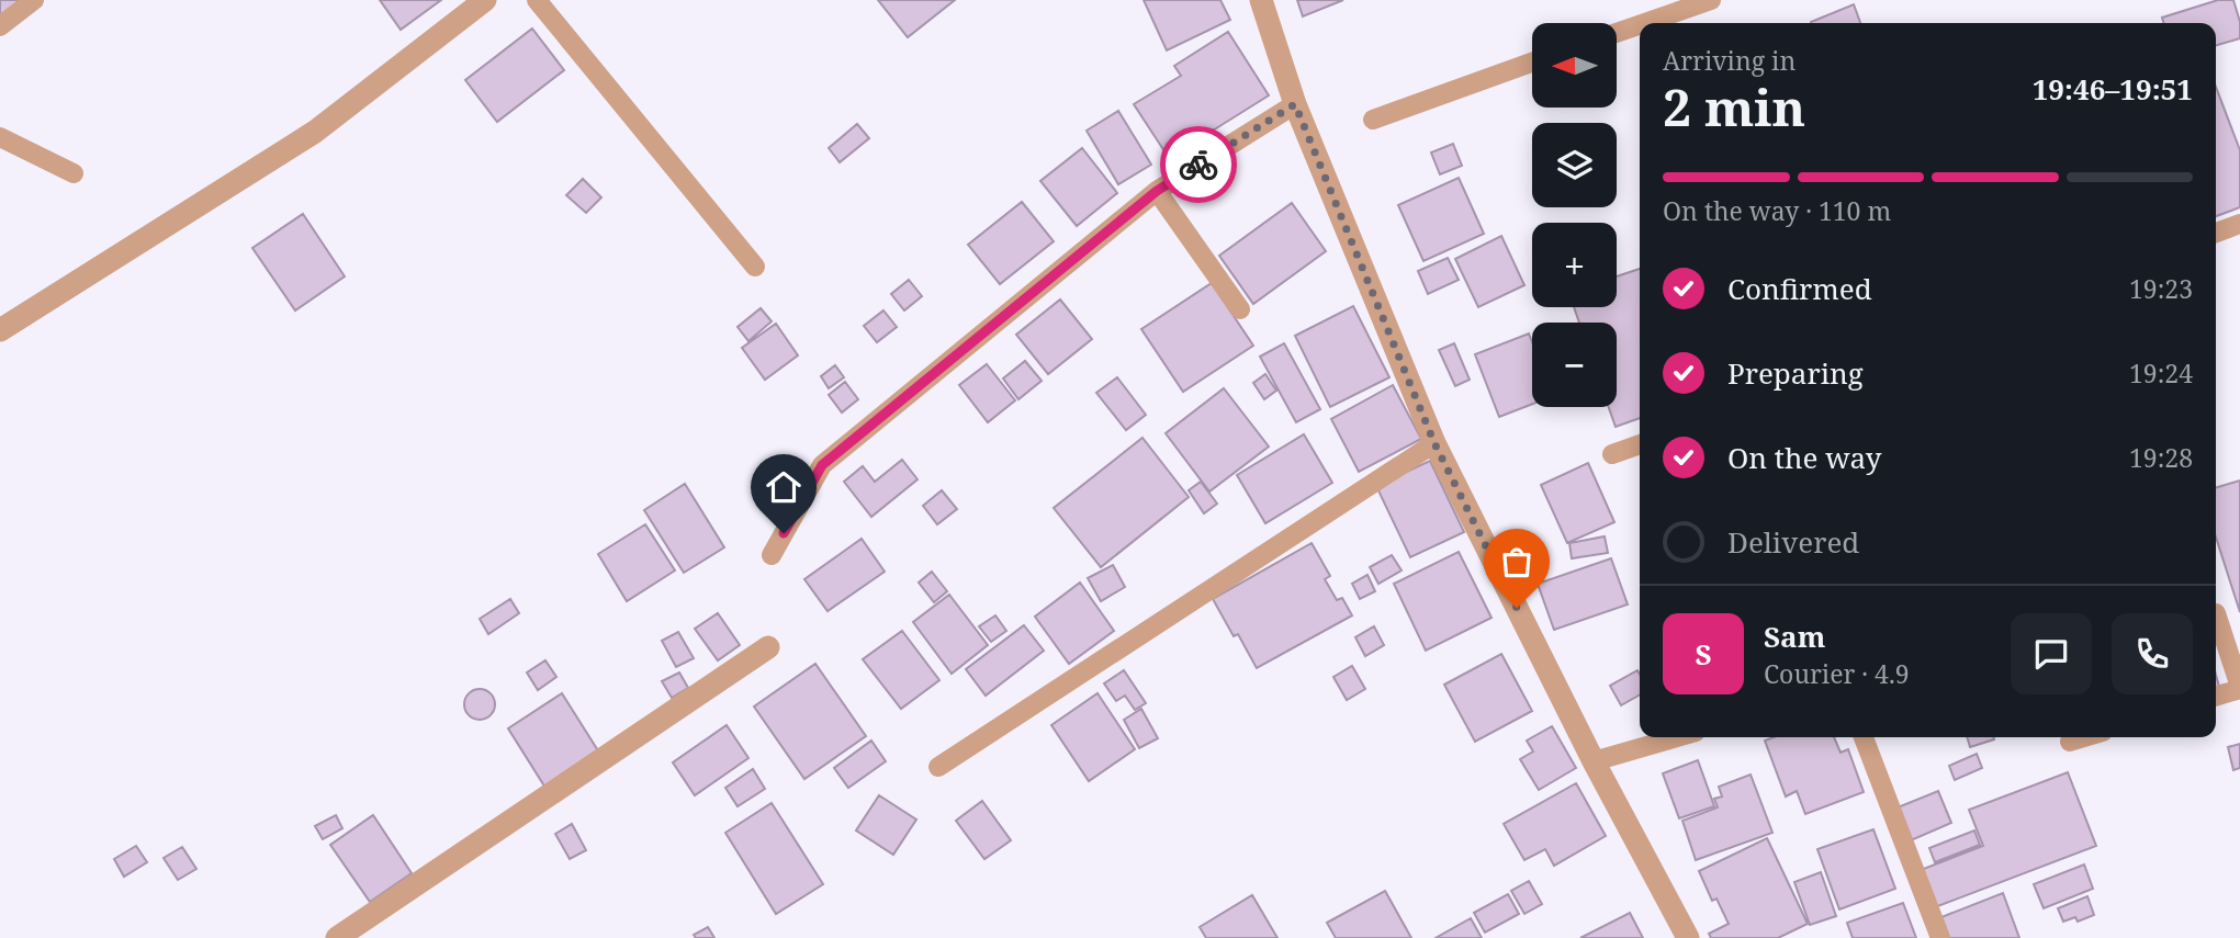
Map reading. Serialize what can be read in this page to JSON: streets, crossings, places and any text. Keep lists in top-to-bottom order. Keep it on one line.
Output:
{"north":"left","page":{"map_buttons":["+","−"],"heading":["2 min","Arriving in","19:46–19:51"],"panel":["Sam","Courier · 4.9"],"bar":"On the way · 110 m","list":[["Confirmed","19:23"],["Preparing","19:24"],["On the way","19:28"],"Delivered"],"round":"S"}}
